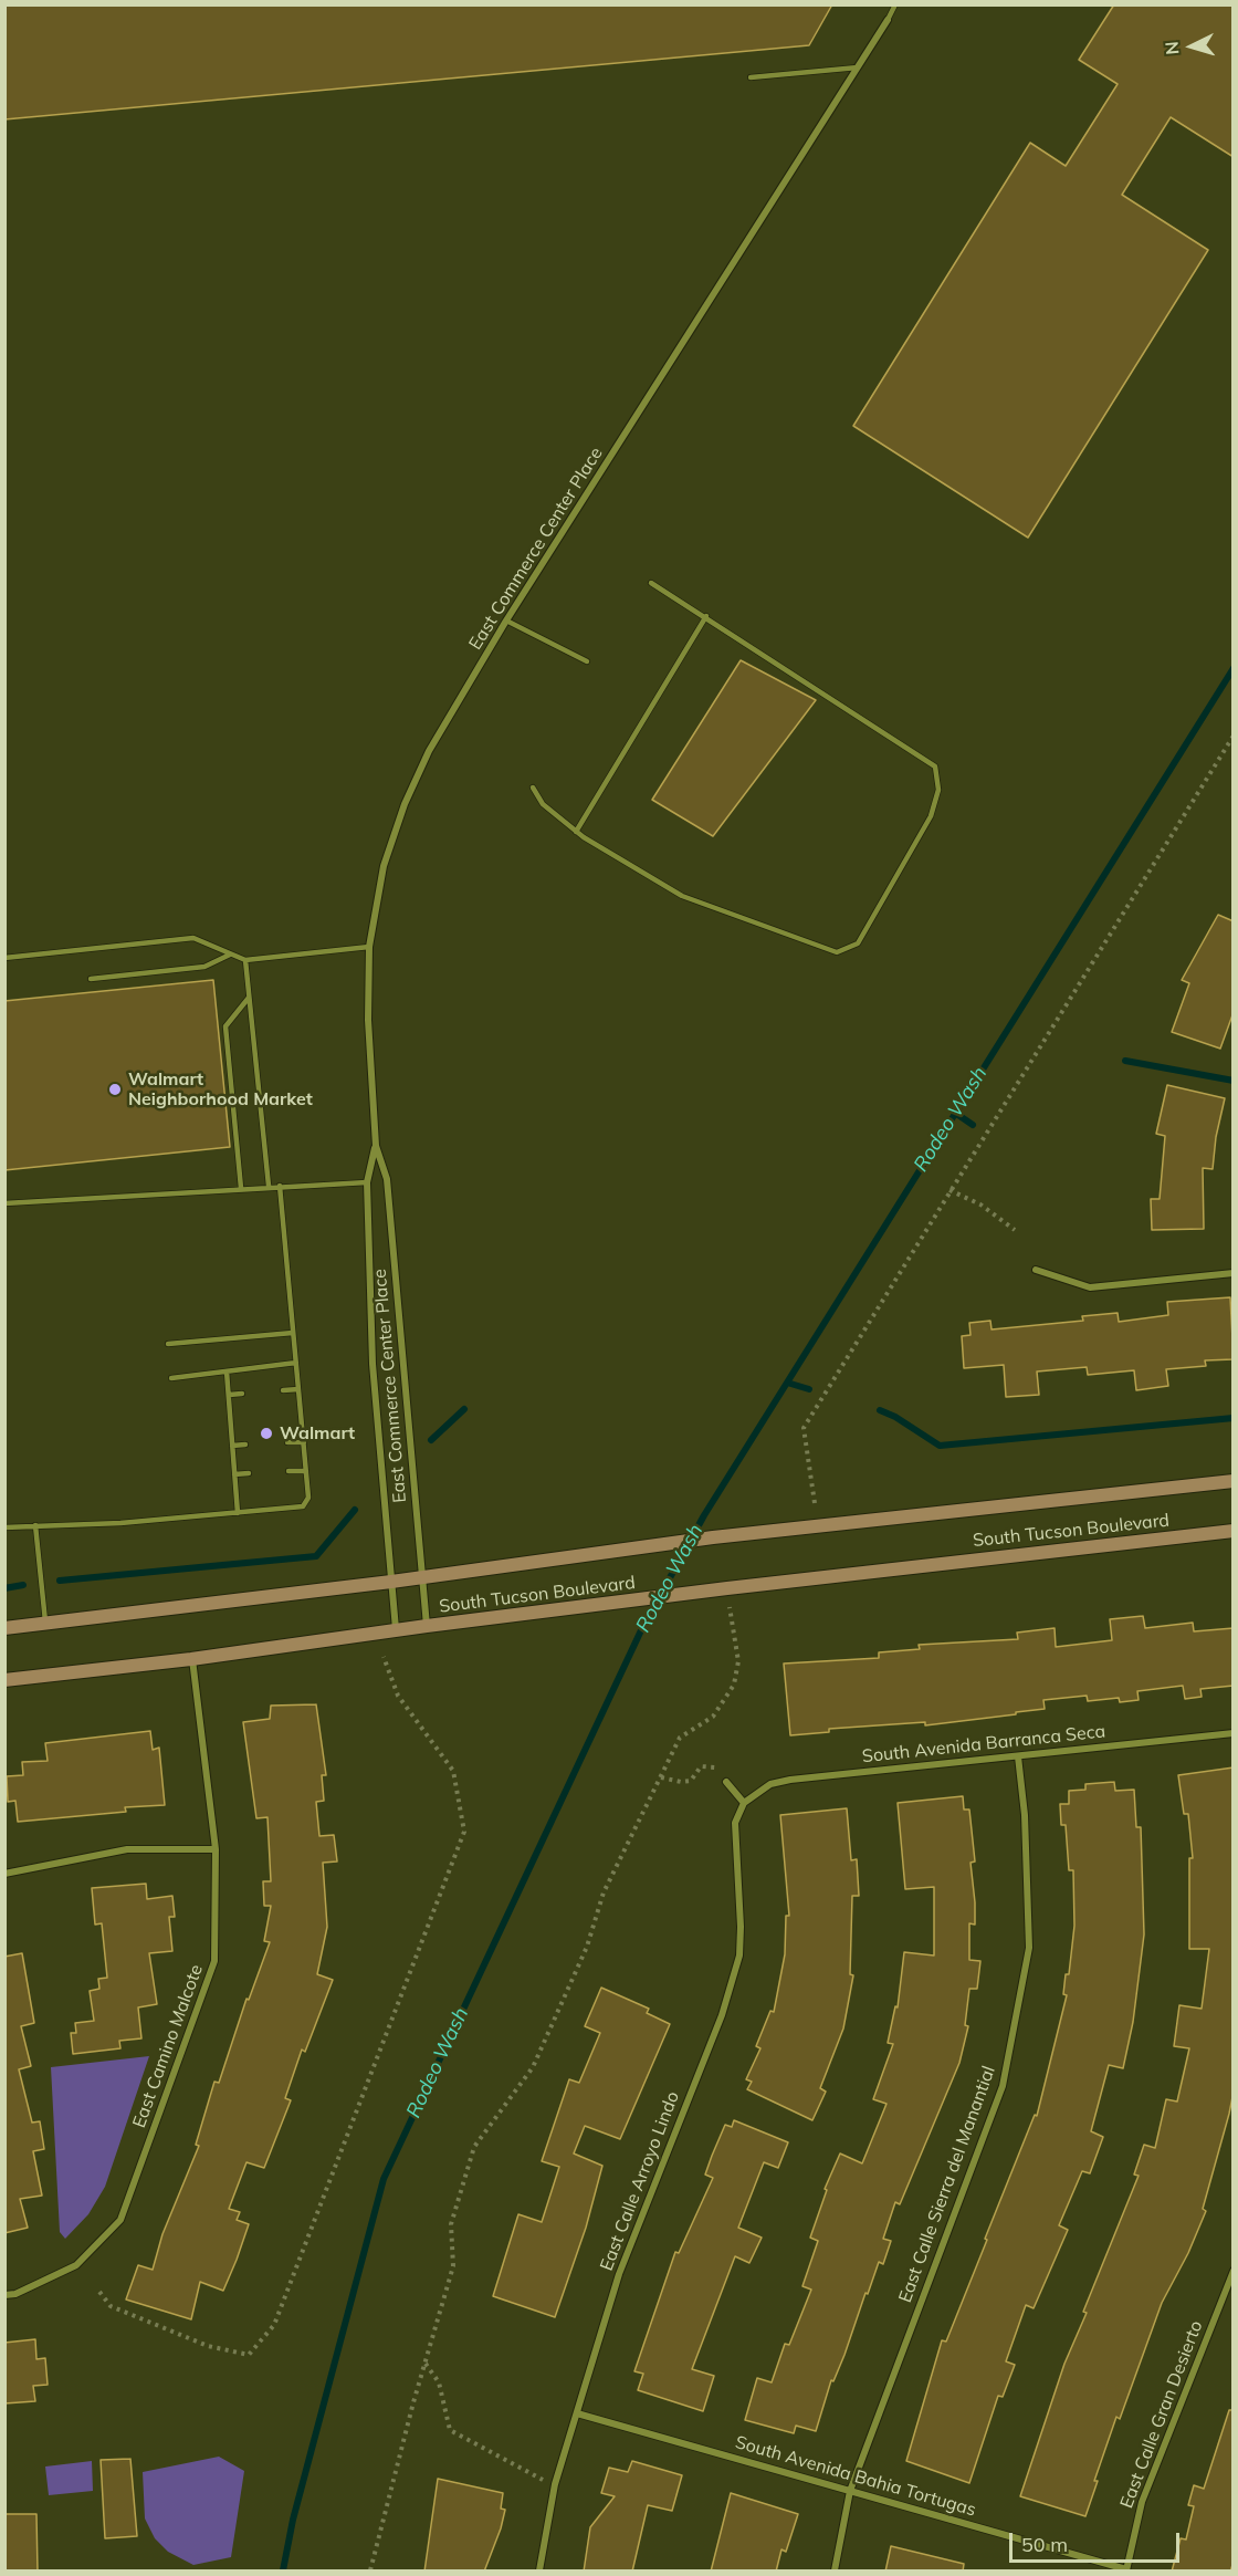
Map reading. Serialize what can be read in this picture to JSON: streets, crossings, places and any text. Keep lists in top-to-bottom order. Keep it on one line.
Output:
{"streets":{"main road":["South Tucson Boulevard"],"street":["East Commerce Center Place","South Avenida Barranca Seca","East Camino Malcote","East Calle Arroyo Lindo","East Calle Sierra del Manantial","East Calle Gran Desierto","South Avenida Bahia Tortugas"]},"crossings":[["East Commerce Center Place","South Tucson Boulevard"],["South Tucson Boulevard","East Camino Malcote"],["South Avenida Barranca Seca","East Calle Arroyo Lindo"],["South Avenida Barranca Seca","East Calle Sierra del Manantial"],["East Calle Arroyo Lindo","South Avenida Bahia Tortugas"],["East Calle Sierra del Manantial","South Avenida Bahia Tortugas"],["East Calle Gran Desierto","South Avenida Bahia Tortugas"]],"water":["Rodeo Wash"],"places":["Walmart Neighborhood Market","Walmart"],"scale_bar":"50 m","north":"left"}
